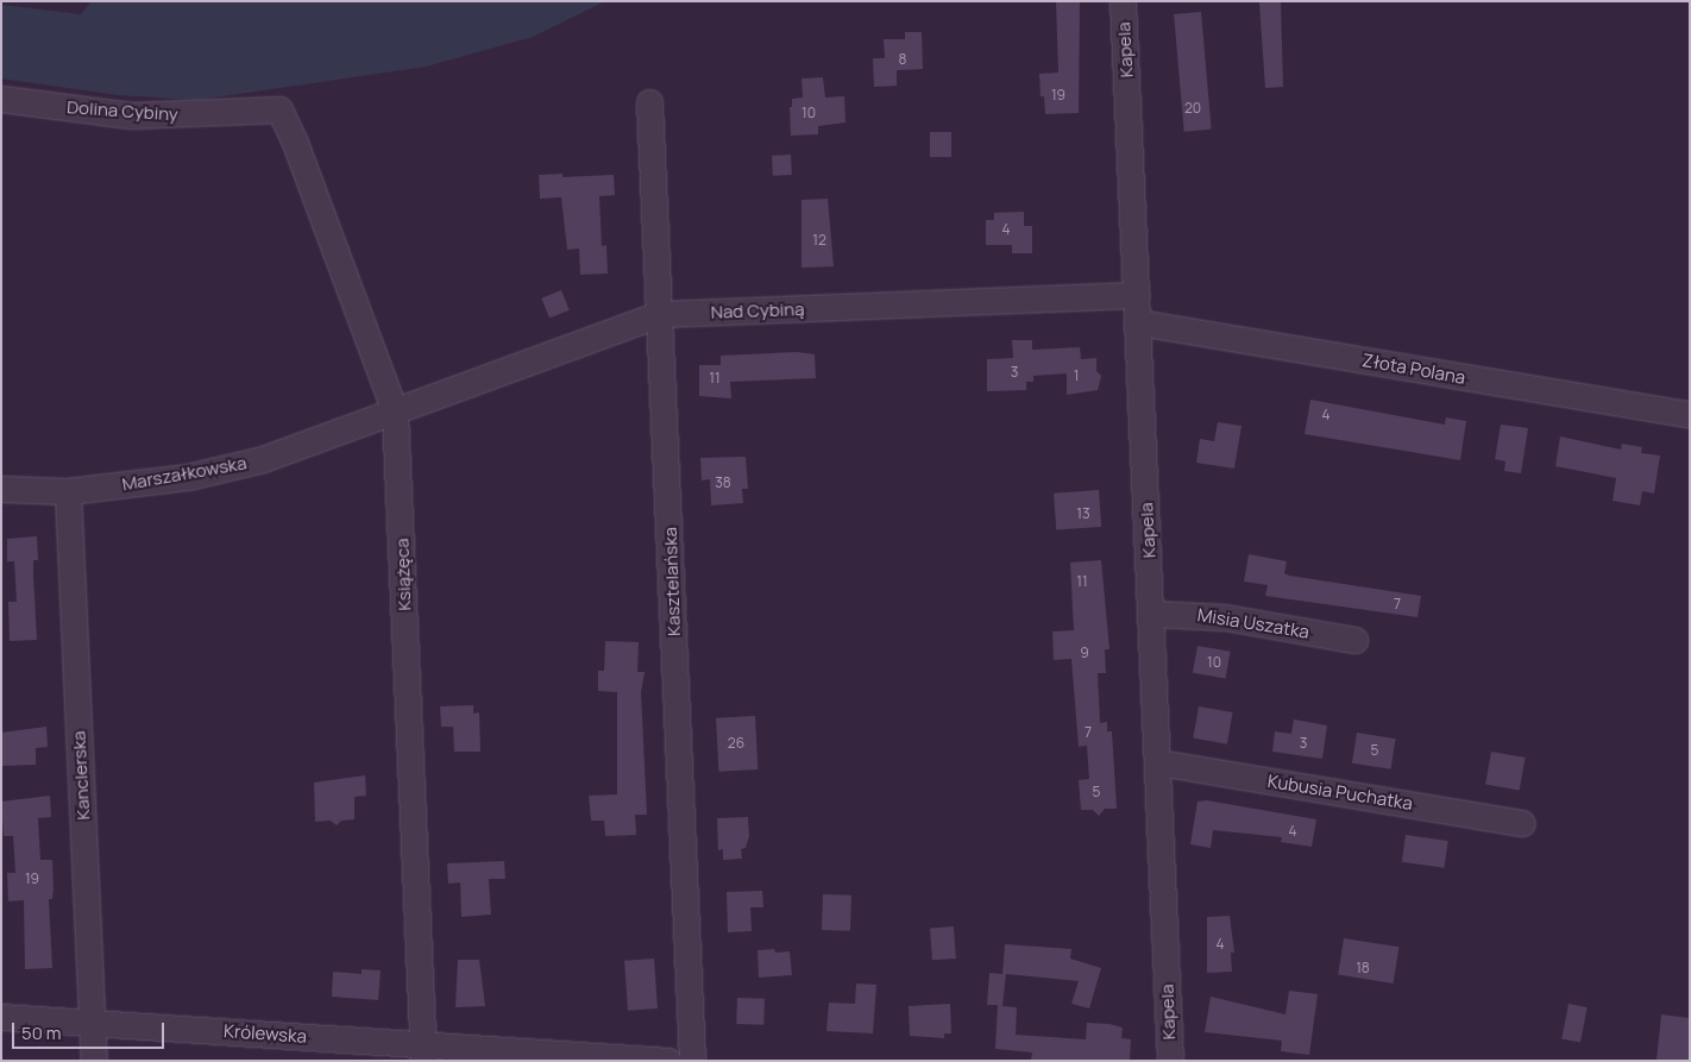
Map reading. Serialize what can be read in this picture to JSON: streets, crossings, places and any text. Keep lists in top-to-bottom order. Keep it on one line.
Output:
{"streets":{"street":["Kapela","Dolina Cybiny","Nad Cybiną","Złota Polana","Marszałkowska","Książęca","Kasztelańska","Misia Uszatka","Kanclerska","Kubusia Puchatka","Królewska"]},"crossings":[["Kapela","Nad Cybiną"],["Kapela","Złota Polana"],["Kapela","Misia Uszatka"],["Kapela","Kubusia Puchatka"],["Dolina Cybiny","Książęca"],["Nad Cybiną","Marszałkowska"],["Nad Cybiną","Książęca"],["Nad Cybiną","Kasztelańska"],["Marszałkowska","Książęca"],["Marszałkowska","Kanclerska"],["Książęca","Królewska"],["Kanclerska","Królewska"]],"house_numbers":["8","19","20","10","4","12","3","1","11","4","38","13","11","7","9","10","7","26","3","5","5","4","19","4","18"],"scale_bar":"50 m"}
